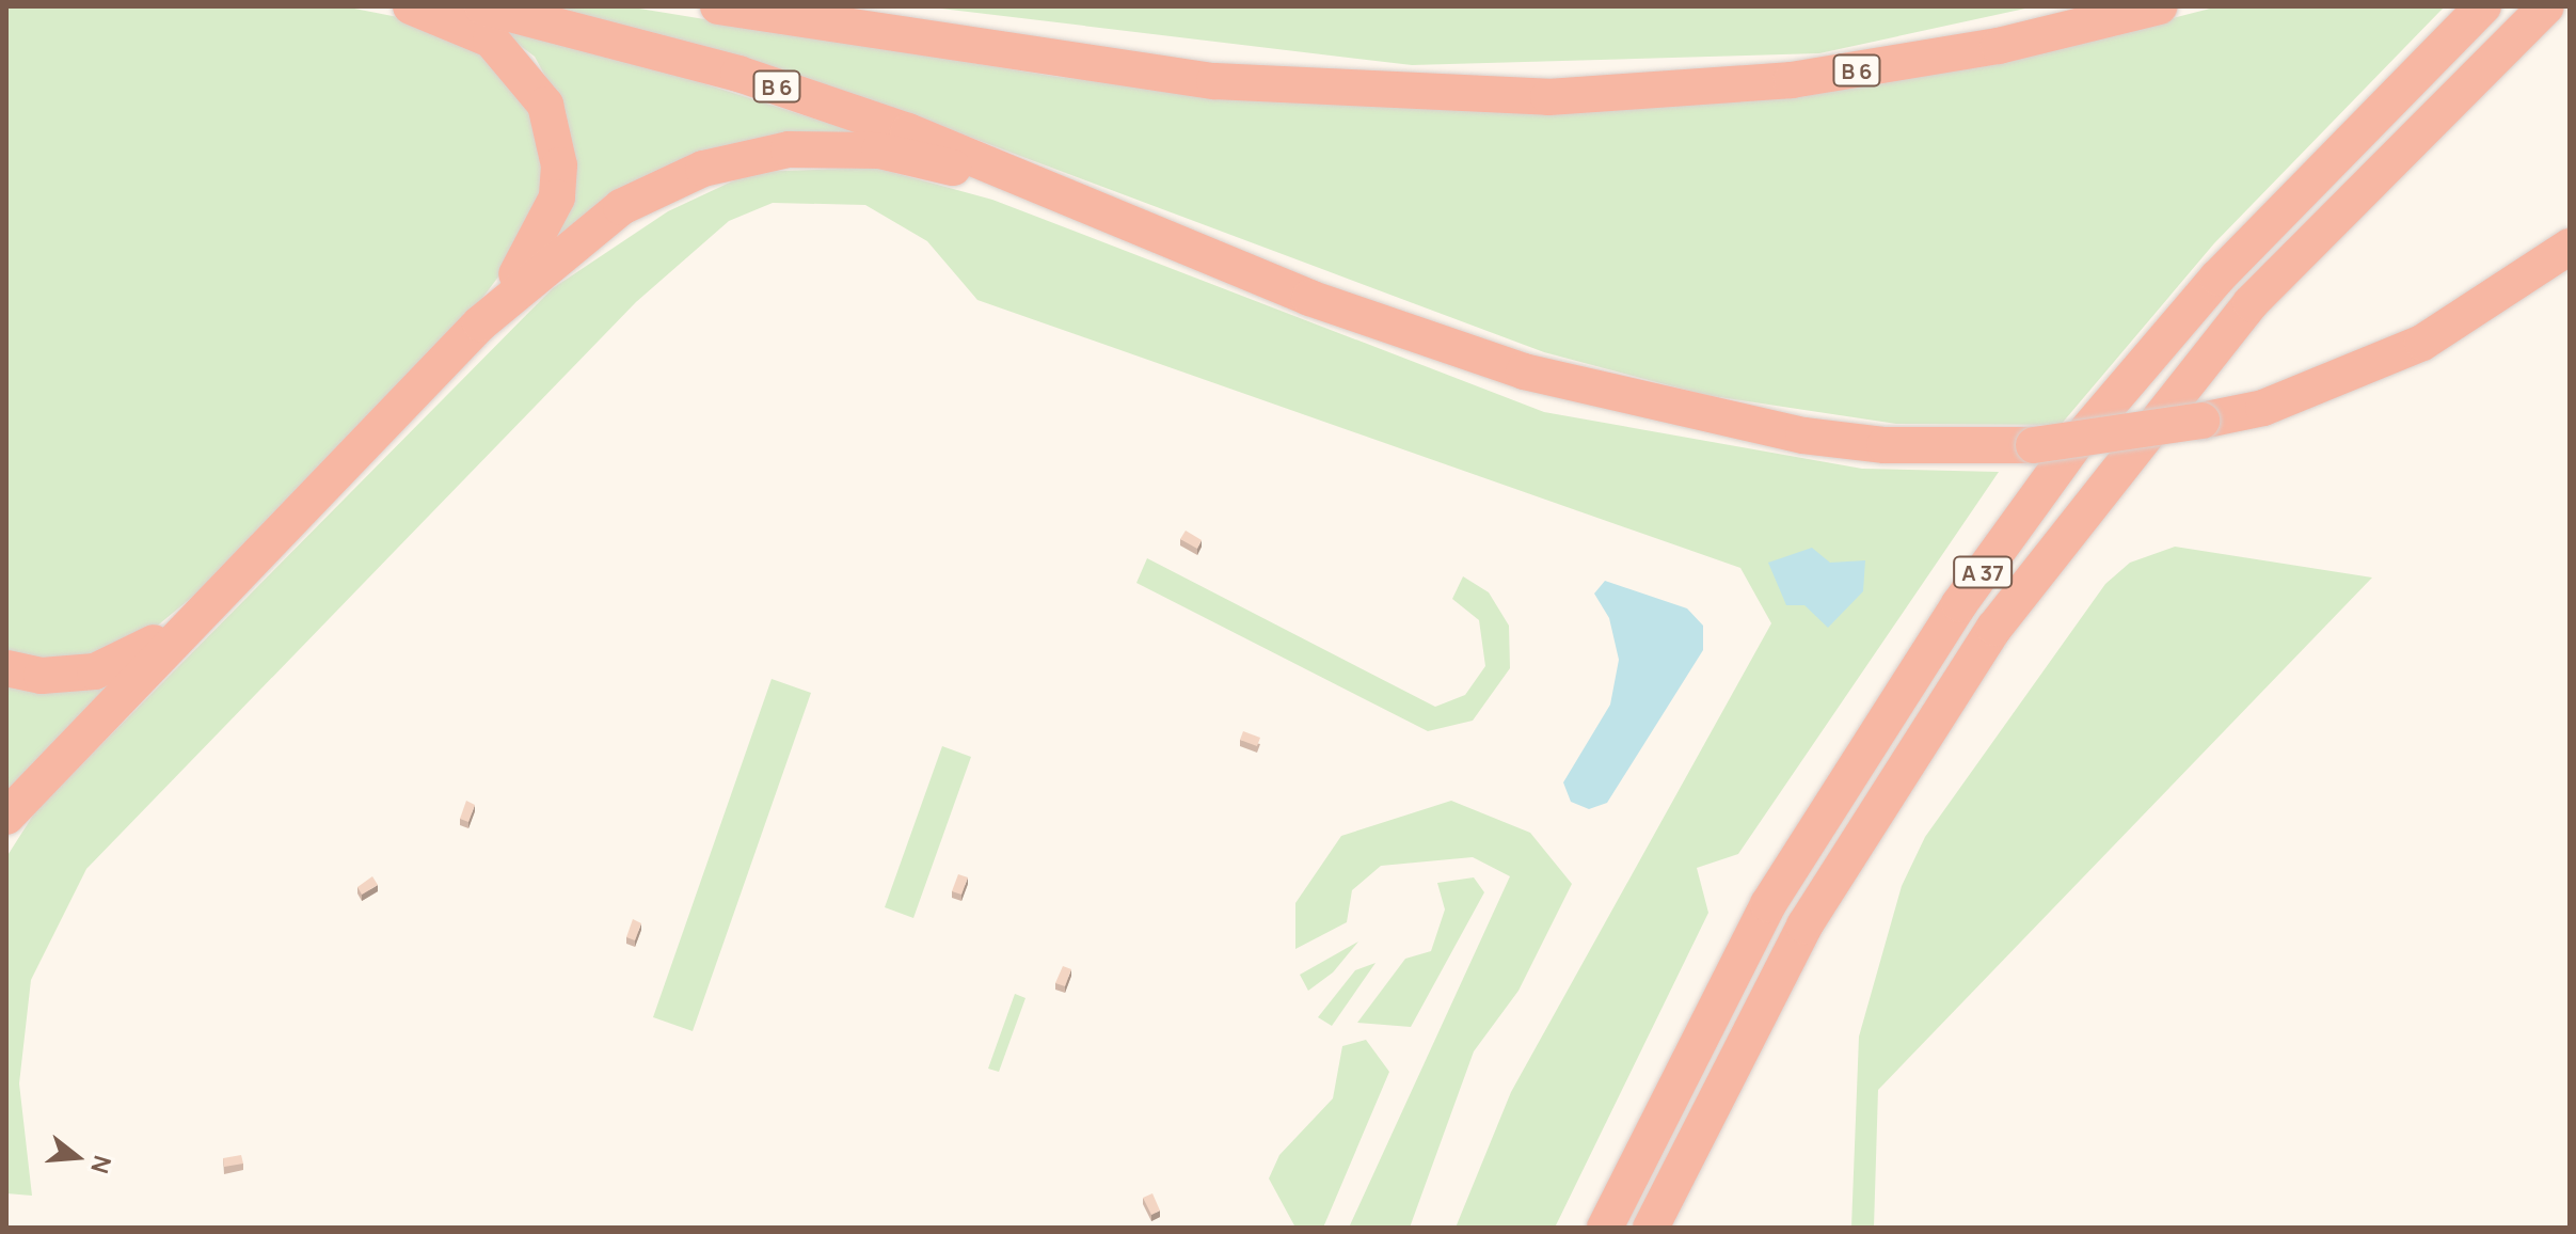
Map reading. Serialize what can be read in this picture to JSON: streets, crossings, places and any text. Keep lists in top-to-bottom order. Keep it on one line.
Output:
{"streets":{"highway":["B 6","A 37"]},"north":"right"}
